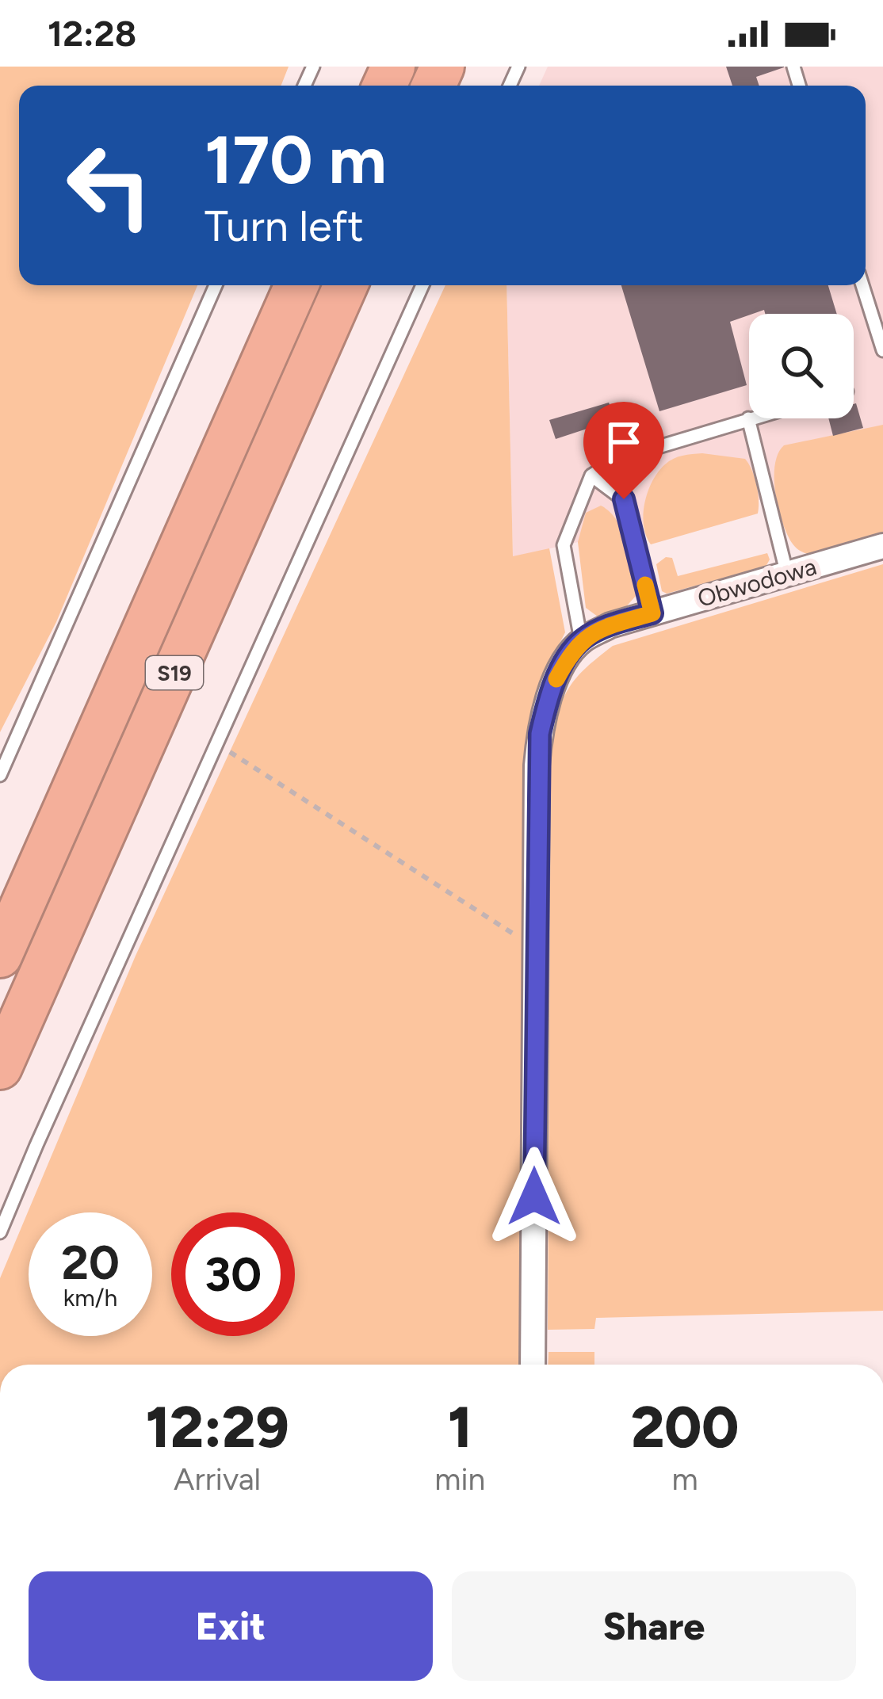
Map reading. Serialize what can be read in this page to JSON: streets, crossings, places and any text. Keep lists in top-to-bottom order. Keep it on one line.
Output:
{"streets":{"highway":["S19"],"street":["Obwodowa"]},"page":{"status":"12:28","turn":["170 m","Turn left"],"speed":"20 km/h","limit":"30","eta":["12:29","Arrival","1","min","200","m"],"buttons":["Exit","Share"]}}
